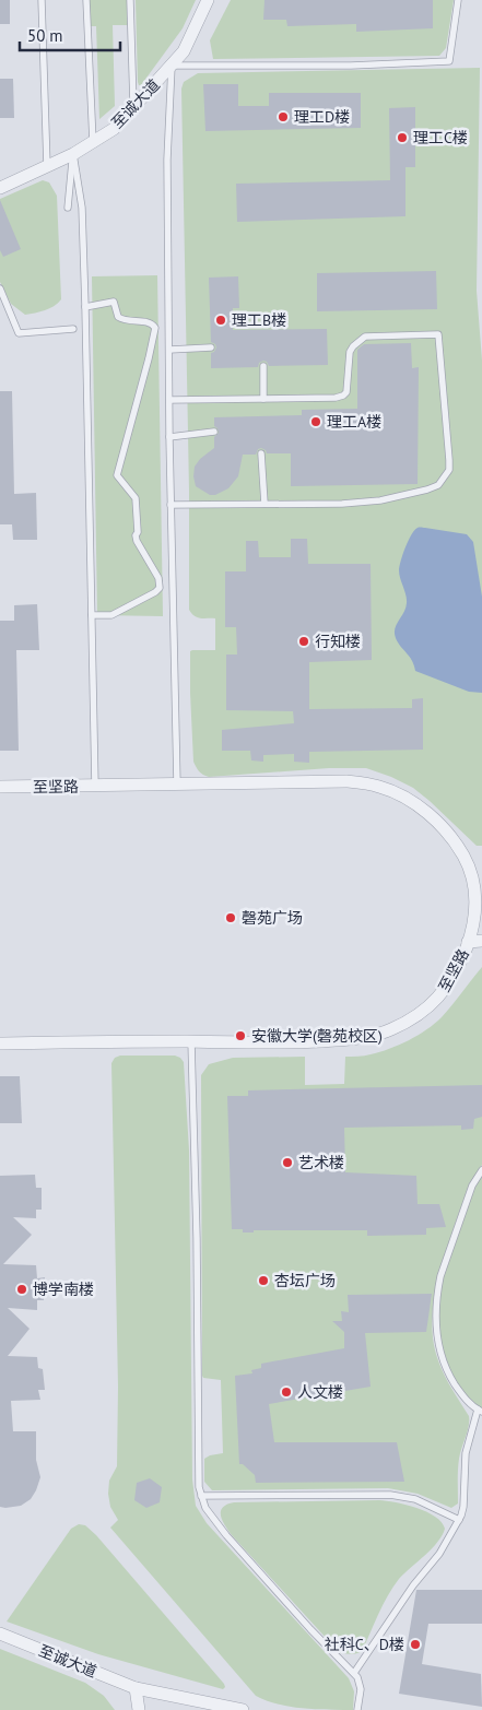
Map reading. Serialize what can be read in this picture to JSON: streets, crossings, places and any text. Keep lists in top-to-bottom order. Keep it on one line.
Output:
{"streets":{"street":["至诚大道","至坚路"]},"places":["理工D楼","理工C楼","理工B楼","理工A楼","行知楼","磬苑广场","安徽大学(磬苑校区)","艺术楼","杏坛广场","博学南楼","人文楼","社科C、D楼"],"scale_bar":"50 m"}
